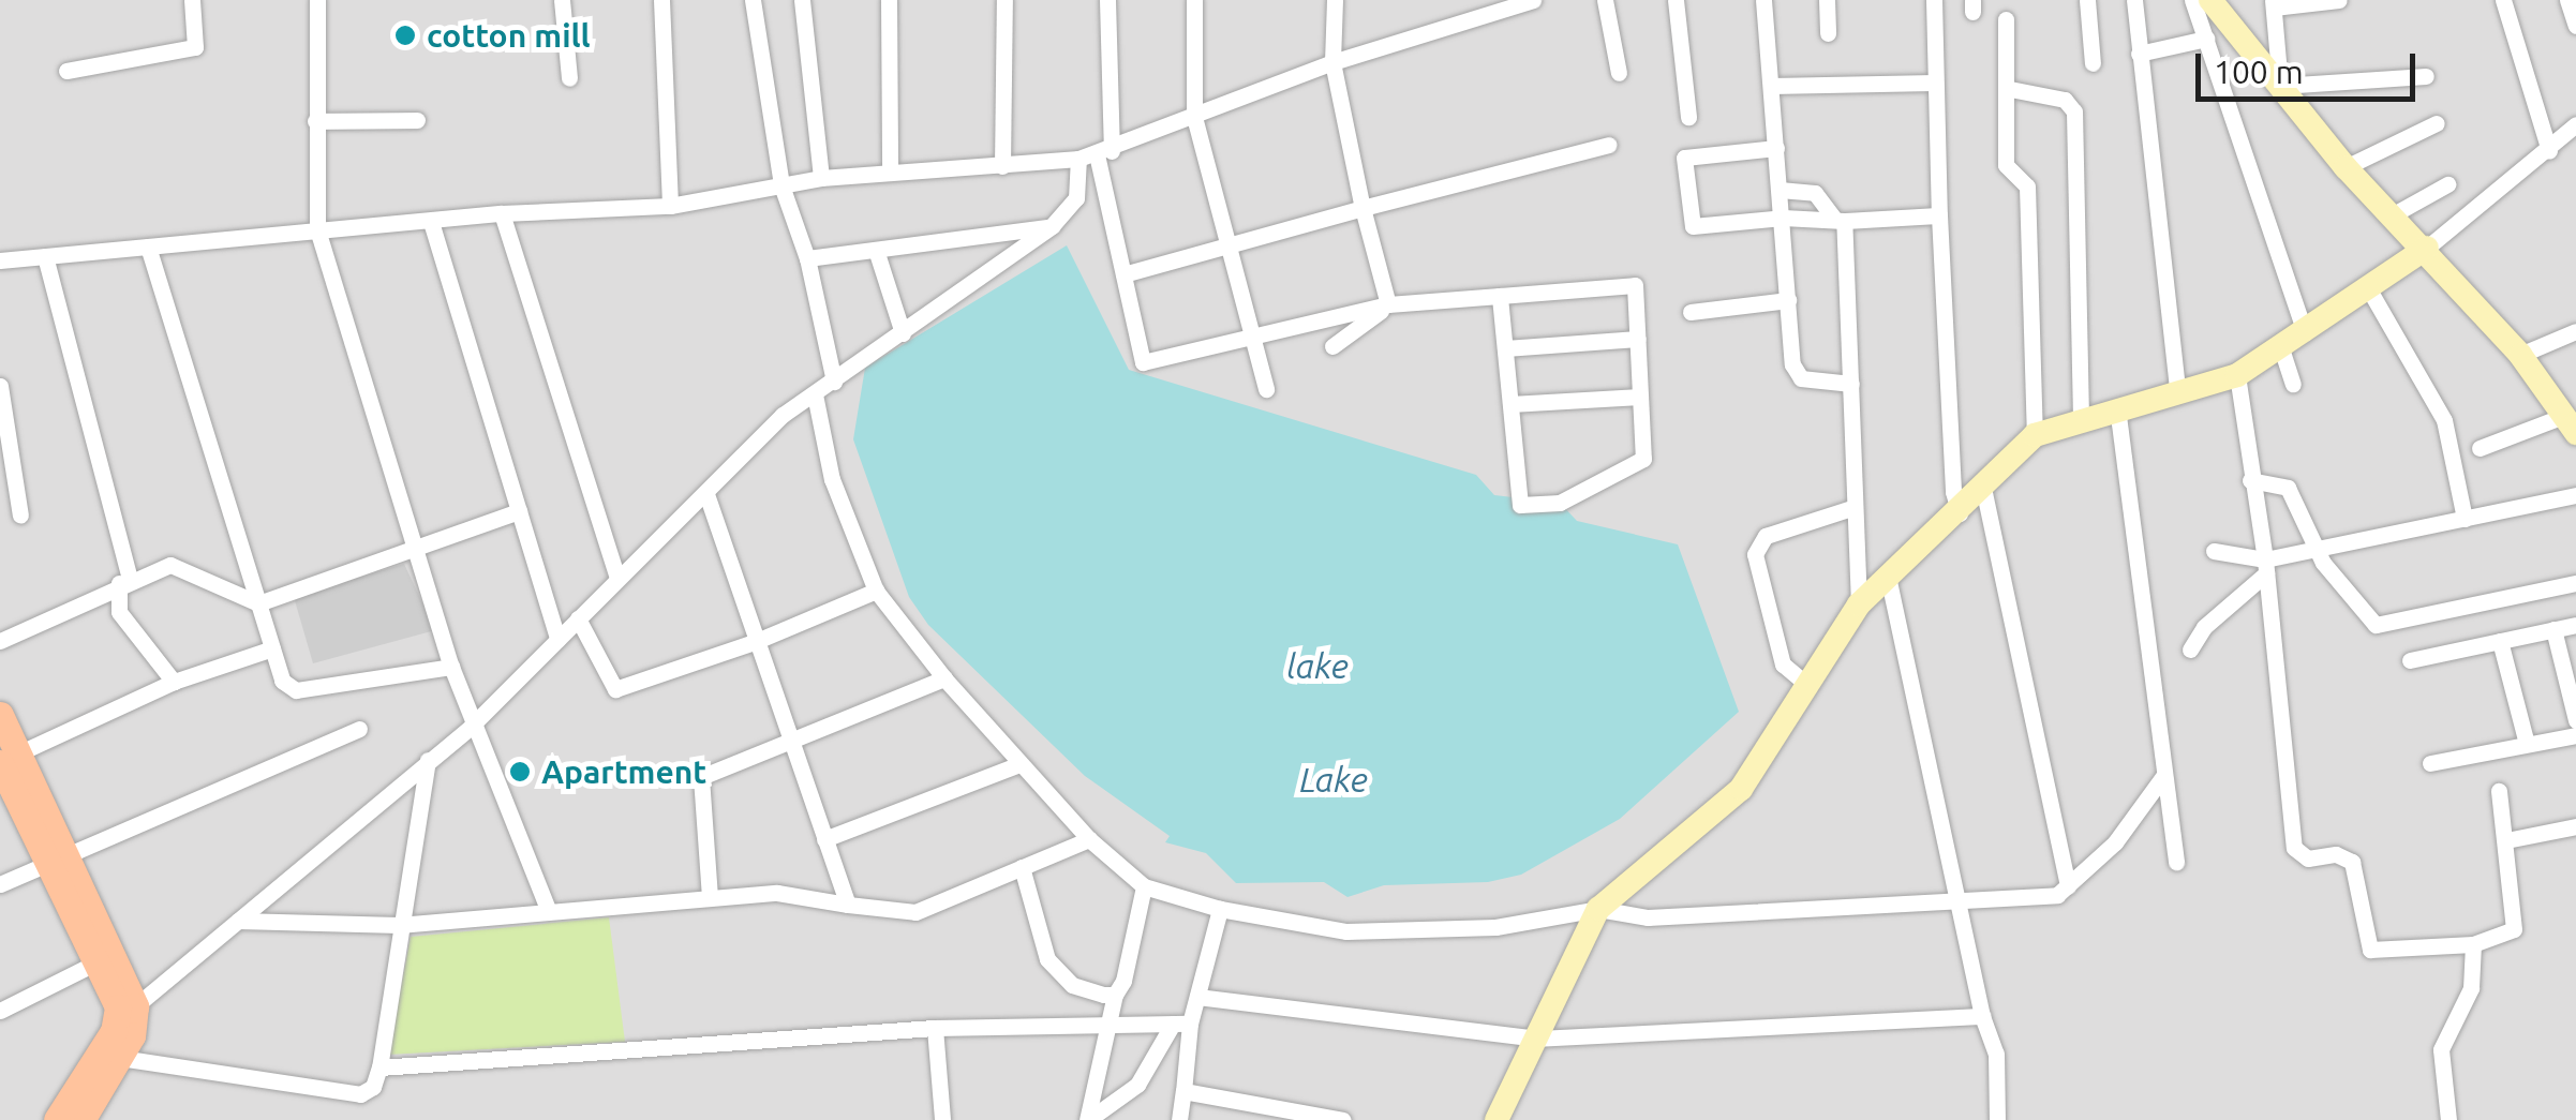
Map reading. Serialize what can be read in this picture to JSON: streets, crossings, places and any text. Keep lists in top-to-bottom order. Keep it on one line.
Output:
{"water":["lake","Lake"],"places":["cotton mill","Apartment"],"scale_bar":"100 m"}
